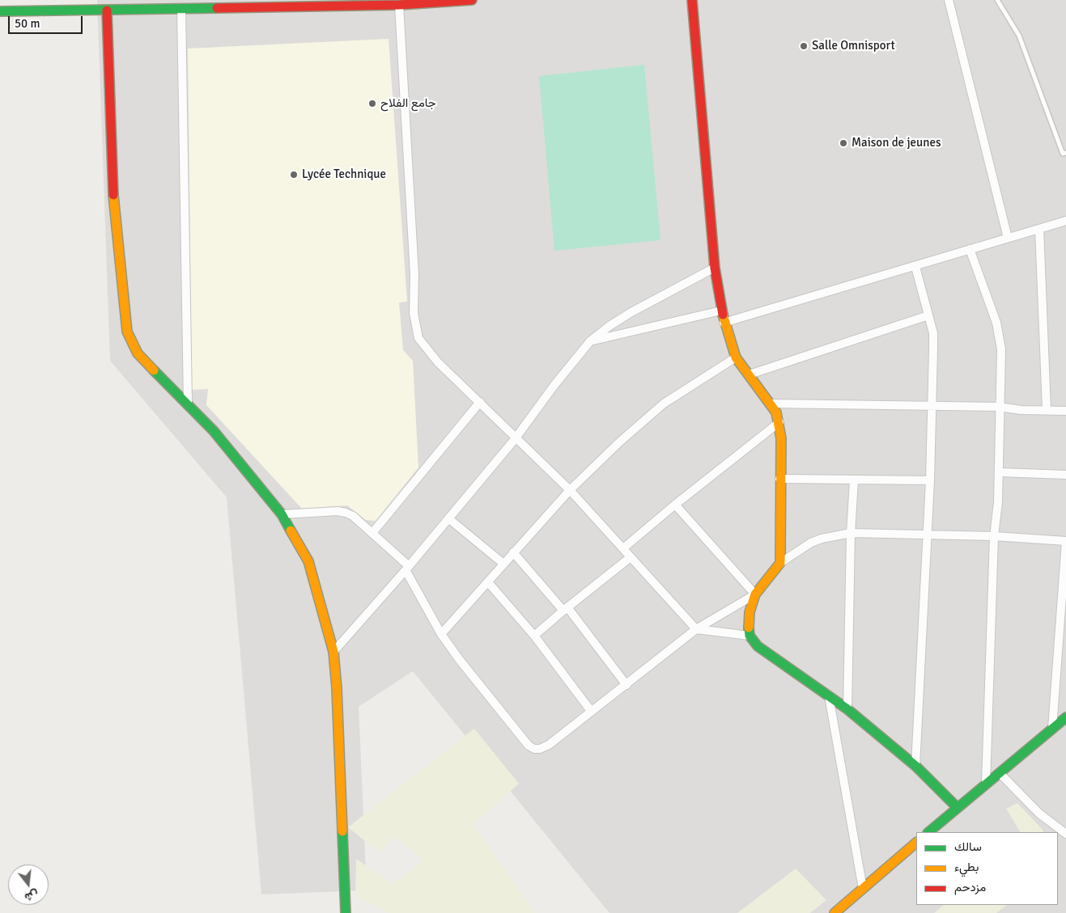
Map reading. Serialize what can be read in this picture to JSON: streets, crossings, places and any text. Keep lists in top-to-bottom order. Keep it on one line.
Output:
{"places":["Salle Omnisport","جامع الفلاح","Maison de jeunes","Lycée Technique"],"legend":["سالك","بطيء","مزدحم"],"scale_bar":"50 m","north":"bottom"}
